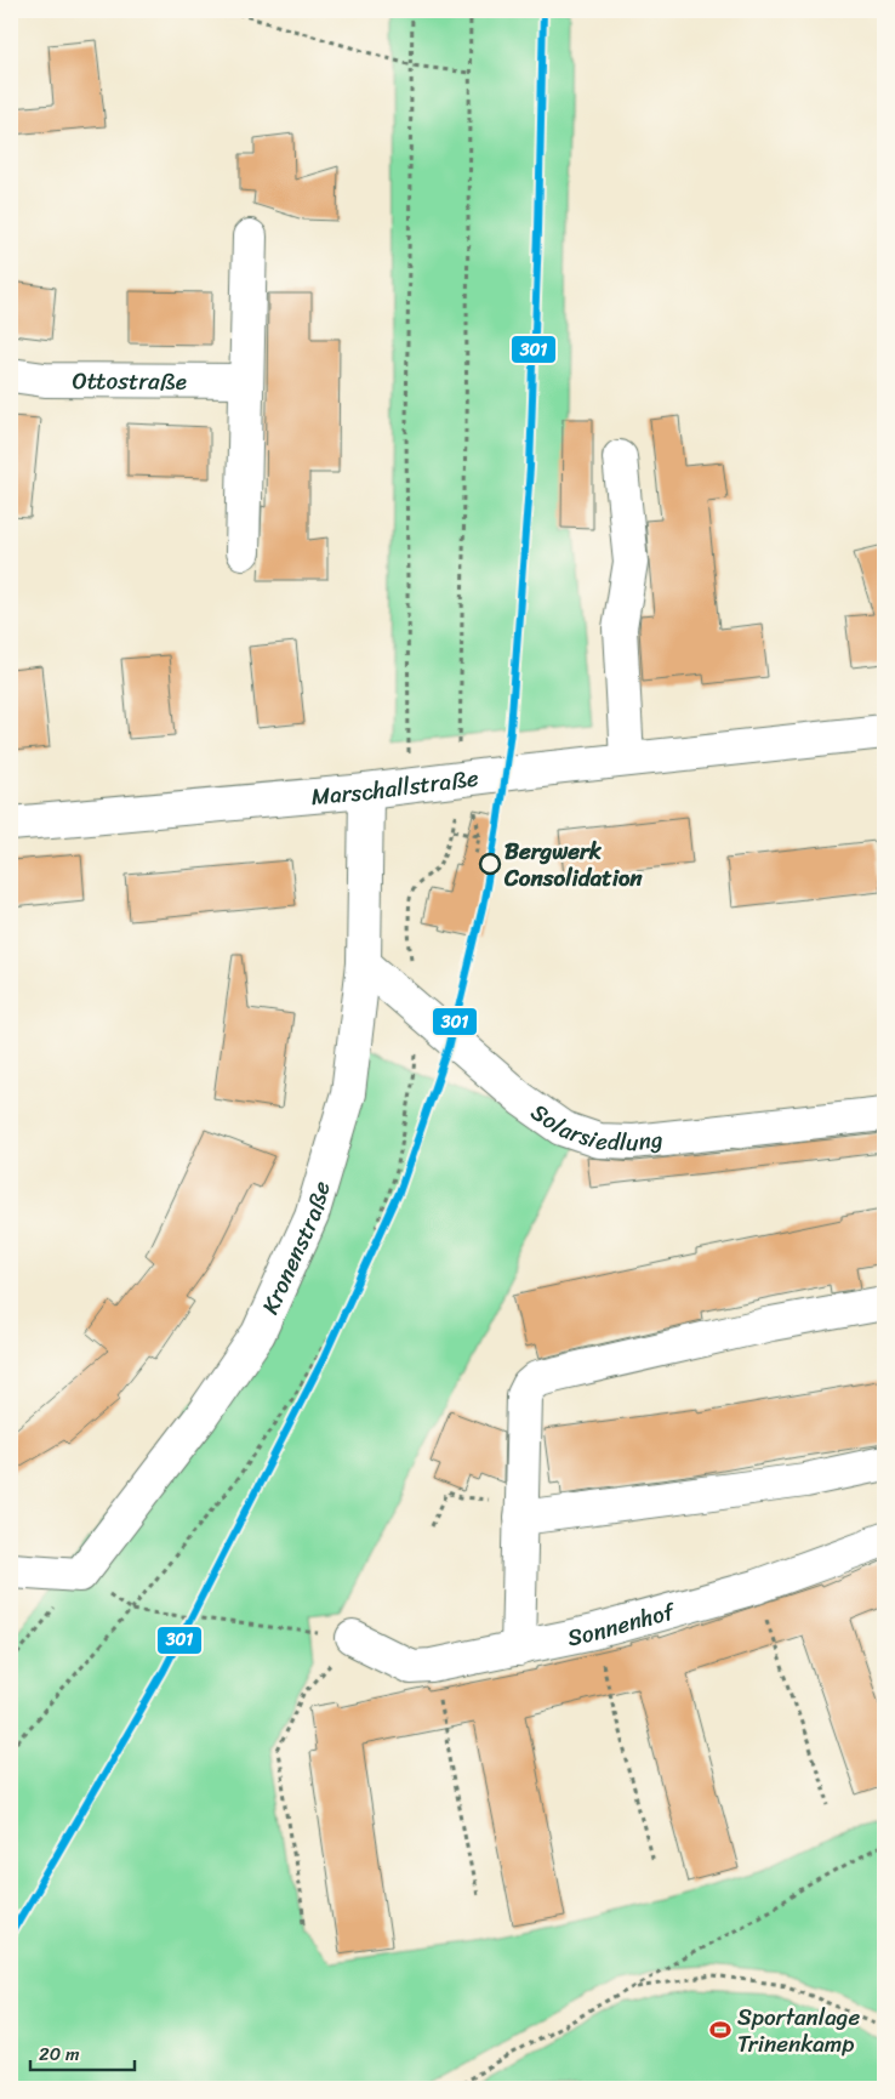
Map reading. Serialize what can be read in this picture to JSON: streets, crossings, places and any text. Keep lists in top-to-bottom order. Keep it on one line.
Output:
{"streets":{"street":["Ottostraße","Marschallstraße","Solarsiedlung","Kronenstraße","Sonnenhof"]},"crossings":[["Marschallstraße","Kronenstraße"],["Solarsiedlung","Kronenstraße"]],"places":{"other":["Bergwerk Consolidation"],"sports":["Sportanlage Trinenkamp"]},"lines":["transit line 301"],"scale_bar":"20 m"}
